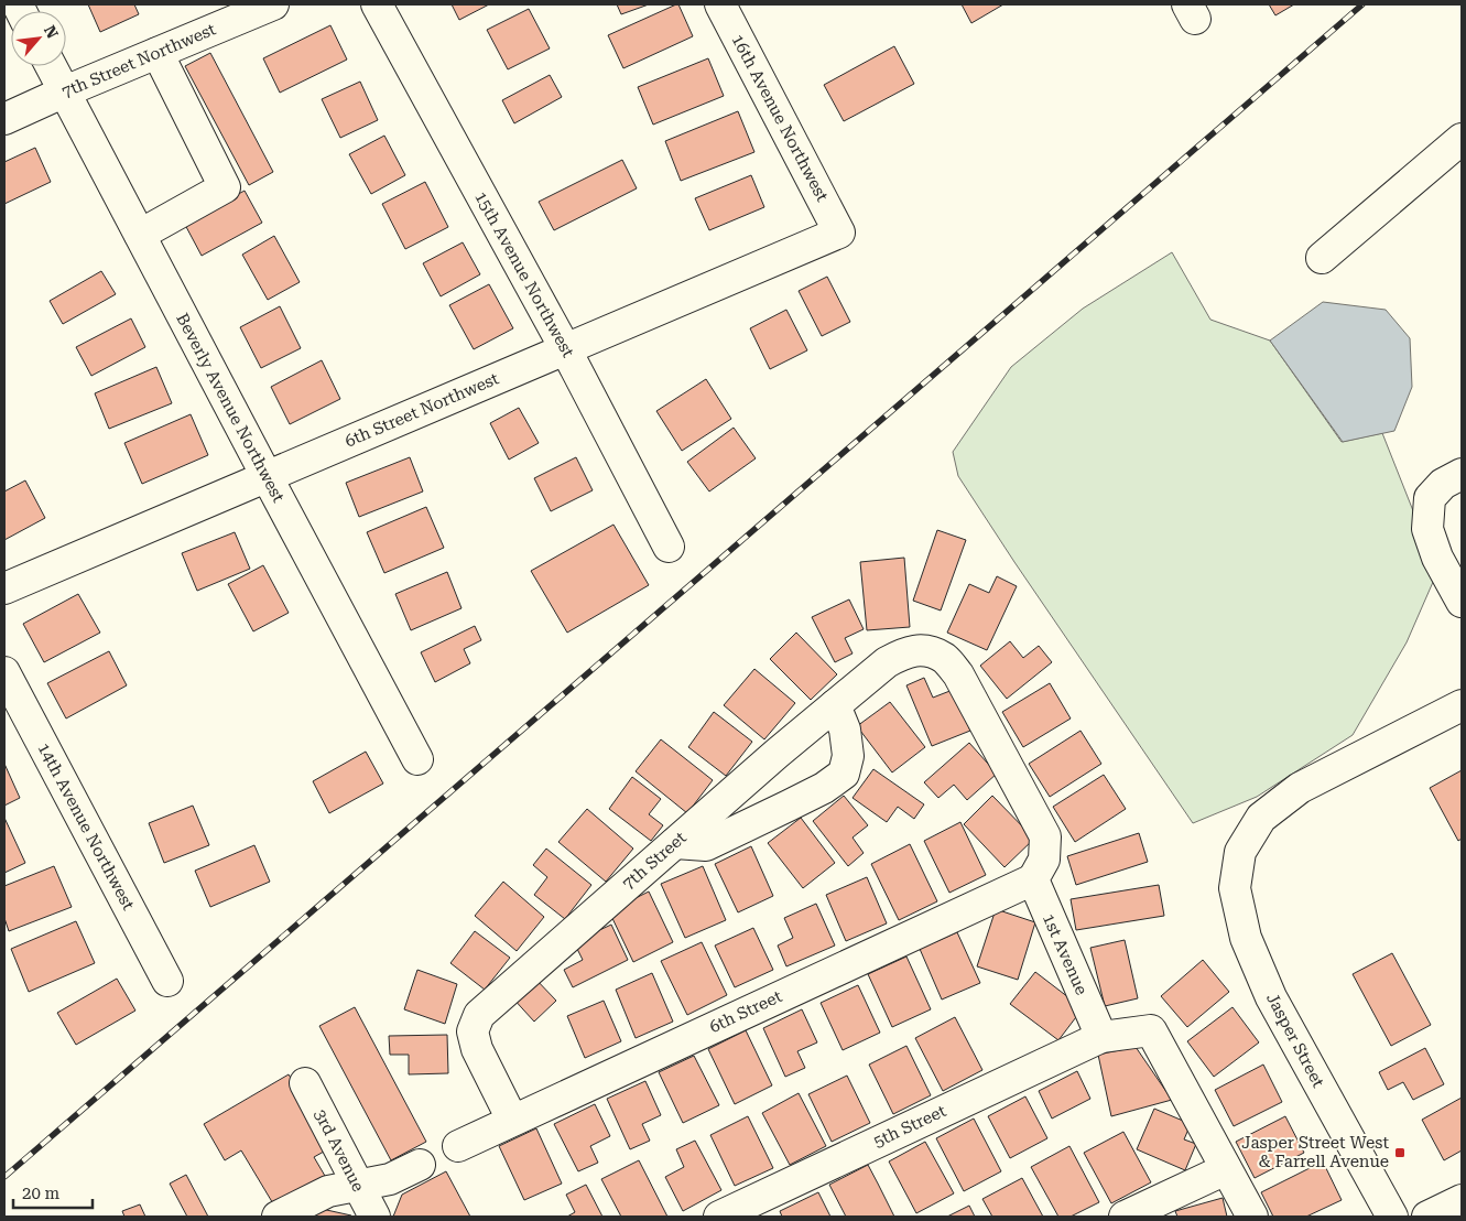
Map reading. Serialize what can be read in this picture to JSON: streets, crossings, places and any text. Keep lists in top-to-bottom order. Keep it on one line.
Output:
{"streets":{"street":["7th Street Northwest","16th Avenue Northwest","15th Avenue Northwest","Beverly Avenue Northwest","6th Street Northwest","14th Avenue Northwest","7th Street","1st Avenue","6th Street","Jasper Street","5th Street","3rd Avenue"]},"crossings":[["7th Street Northwest","Beverly Avenue Northwest"],["16th Avenue Northwest","6th Street Northwest"],["15th Avenue Northwest","6th Street Northwest"],["Beverly Avenue Northwest","6th Street Northwest"],["7th Street","1st Avenue"],["7th Street","6th Street"],["1st Avenue","6th Street"],["1st Avenue","5th Street"]],"places":{"transit":["Jasper Street West & Farrell Avenue"]},"scale_bar":"20 m","north":"top right"}
